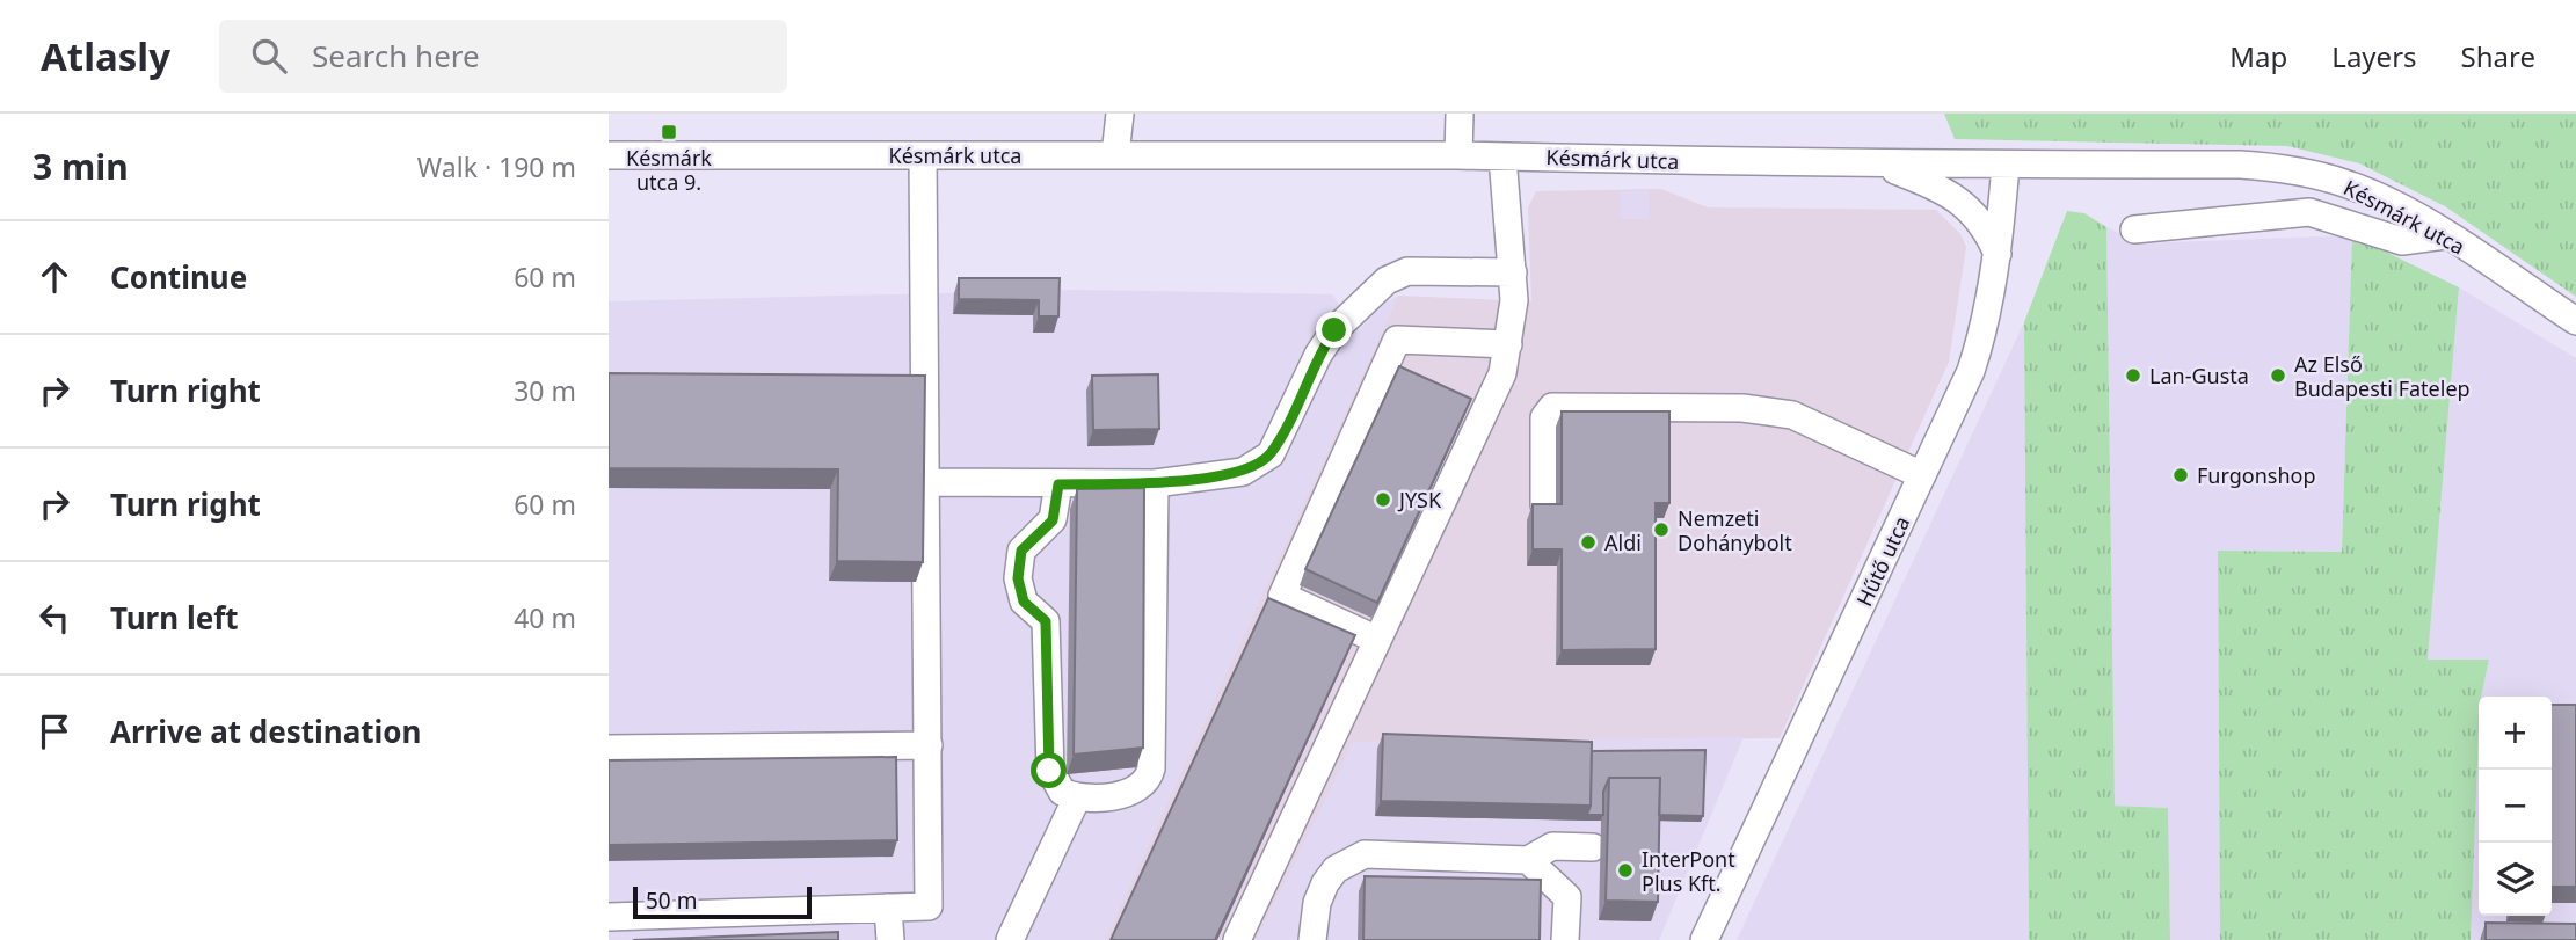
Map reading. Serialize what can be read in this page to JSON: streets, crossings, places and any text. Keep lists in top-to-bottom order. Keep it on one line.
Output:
{"streets":{"street":["Késmárk utca","Hűtő utca"]},"crossings":[["Késmárk utca","Hűtő utca"]],"places":{"transit":["Késmárk utca 9."],"other":["Lan-Gusta","Az Első Budapesti Fatelep","Furgonshop","JYSK","Nemzeti Dohánybolt","Aldi","InterPont Plus Kft."]},"scale_bar":"50 m","page":{"header":"Atlasly","search":"Search here","nav":["Map","Layers","Share"],"heading":["3 min","Walk · 190 m"],"list":[["Continue","60 m"],["Turn right","30 m"],["Turn right","60 m"],["Turn left","40 m"],"Arrive at destination"],"map_buttons":["+","−"],"scale":"50 m"}}
